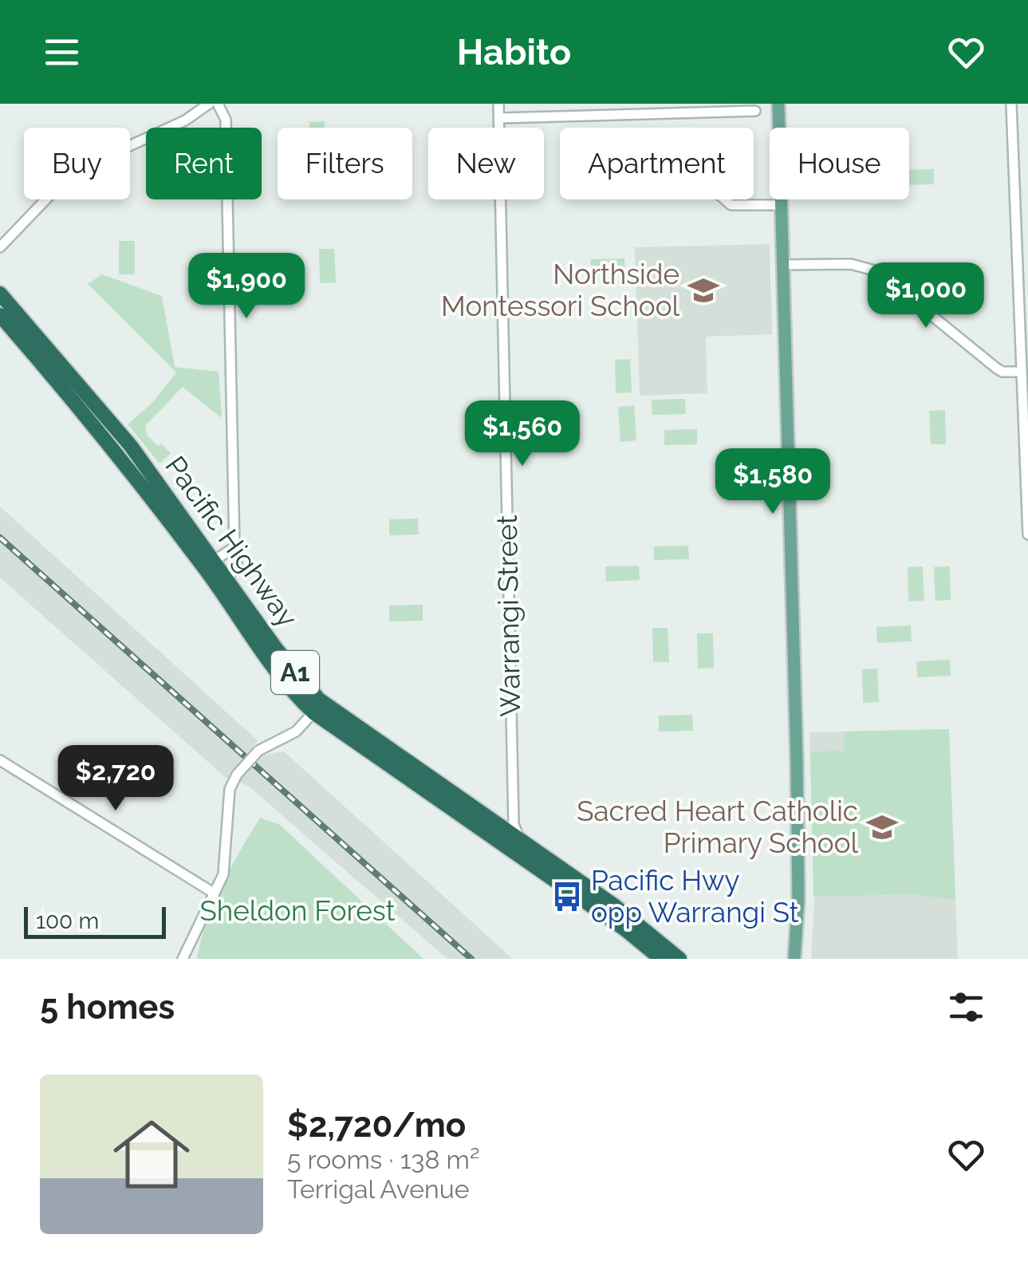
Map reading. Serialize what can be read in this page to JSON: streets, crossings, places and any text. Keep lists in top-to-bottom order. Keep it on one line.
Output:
{"streets":{"highway":["Pacific Highway","A1"],"street":["Warrangi Street"]},"crossings":[["Pacific Highway","Warrangi Street"]],"parks":["Sheldon Forest"],"places":{"school or university":["Northside Montessori School","Sacred Heart Catholic Primary School"],"bus stop":["Pacific Hwy opp Warrangi St"]},"scale_bar":"100 m","page":{"header":"Habito","chip":["Buy","Rent","Filters","New","Apartment","House"],"price":["$1,900","$1,000","$1,560","$1,580","$2,720"],"scale":"100 m","heading":"5 homes","list":[{"name":"$2,720/mo","note":"5 rooms · 138 m² · Terrigal Avenue"}]}}
